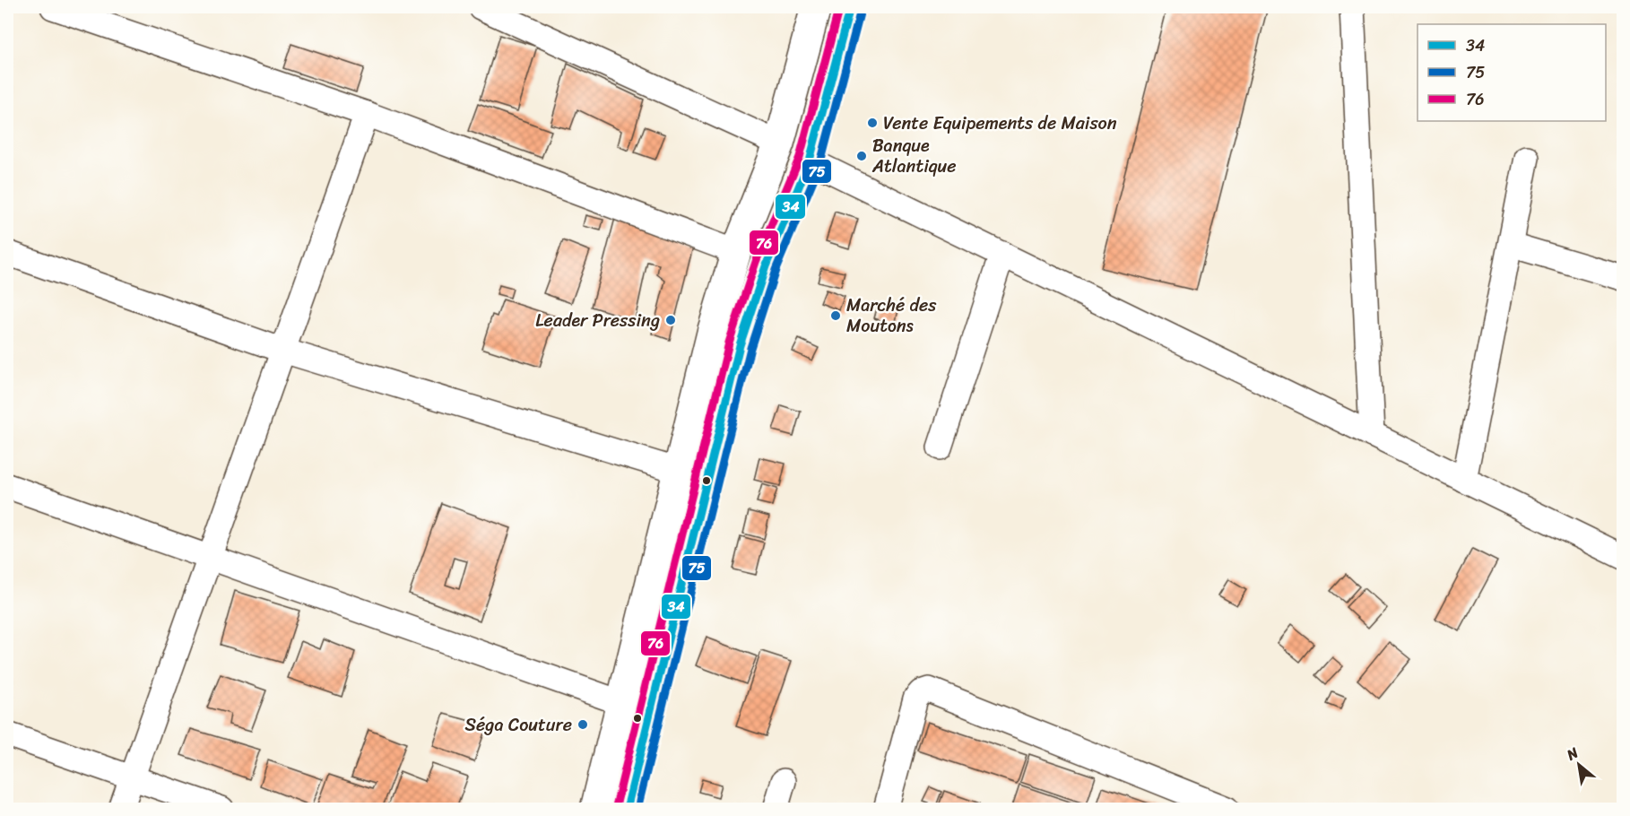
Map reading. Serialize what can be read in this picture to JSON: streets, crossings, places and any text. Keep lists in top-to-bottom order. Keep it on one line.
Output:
{"places":["Vente Equipements de Maison","Banque Atlantique","Marché des Moutons","Leader Pressing","Séga Couture"],"lines":["transit line 34","transit line 76","transit line 75"],"legend":["34","75","76"],"north":"top left"}
